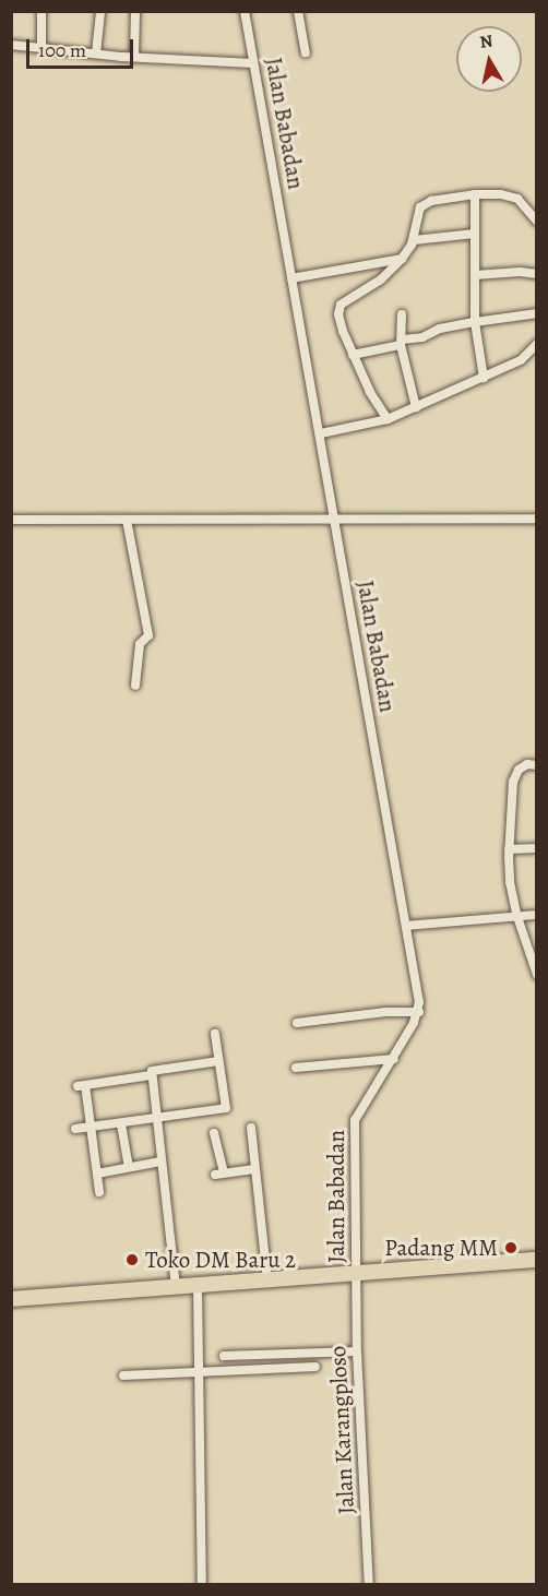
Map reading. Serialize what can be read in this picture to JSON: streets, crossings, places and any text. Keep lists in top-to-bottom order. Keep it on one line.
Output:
{"streets":{"street":["Jalan Babadan","Jalan Karangploso"]},"crossings":[["Jalan Babadan","Jalan Karangploso"]],"places":["Padang MM","Toko DM Baru 2"],"scale_bar":"100 m","north":"top"}
